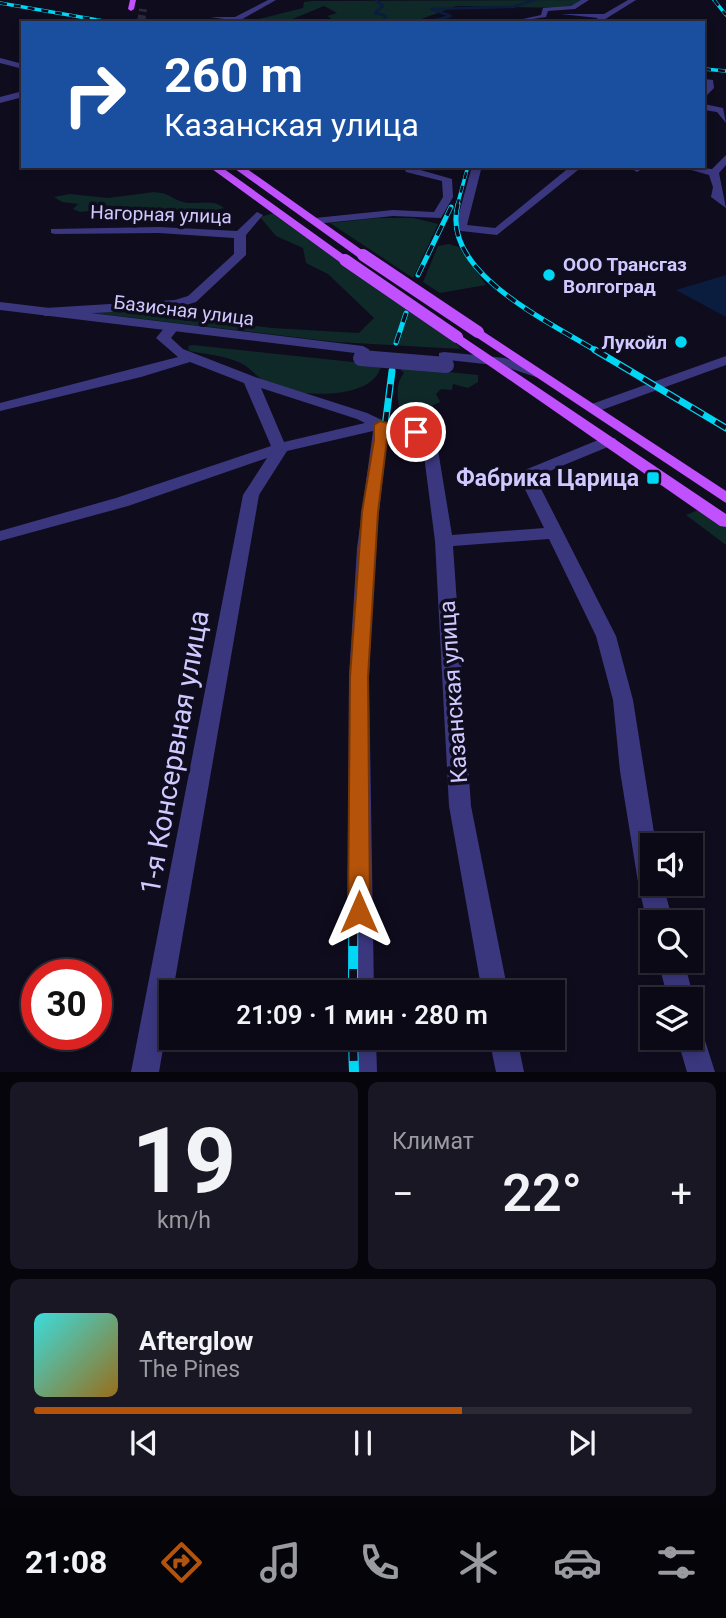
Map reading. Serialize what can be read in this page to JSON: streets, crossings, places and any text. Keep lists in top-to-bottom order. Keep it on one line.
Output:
{"streets":{"street":["Нагорная улица","Базисная улица","Казанская улица","1-я Консервная улица"]},"crossings":[["Нагорная улица","Базисная улица"]],"places":{"other":["ООО Трансгаз Волгоград","Лукойл"],"transit":["Фабрика Царица"]},"page":{"turn":["260 m","Казанская улица"],"limit":"30","trip":"21:09 · 1 мин · 280 m","tile":[["19","km/h"],"Климат"],"heat":["−","22°","+"],"song":["Afterglow","The Pines"],"tabs":"21:08"}}
